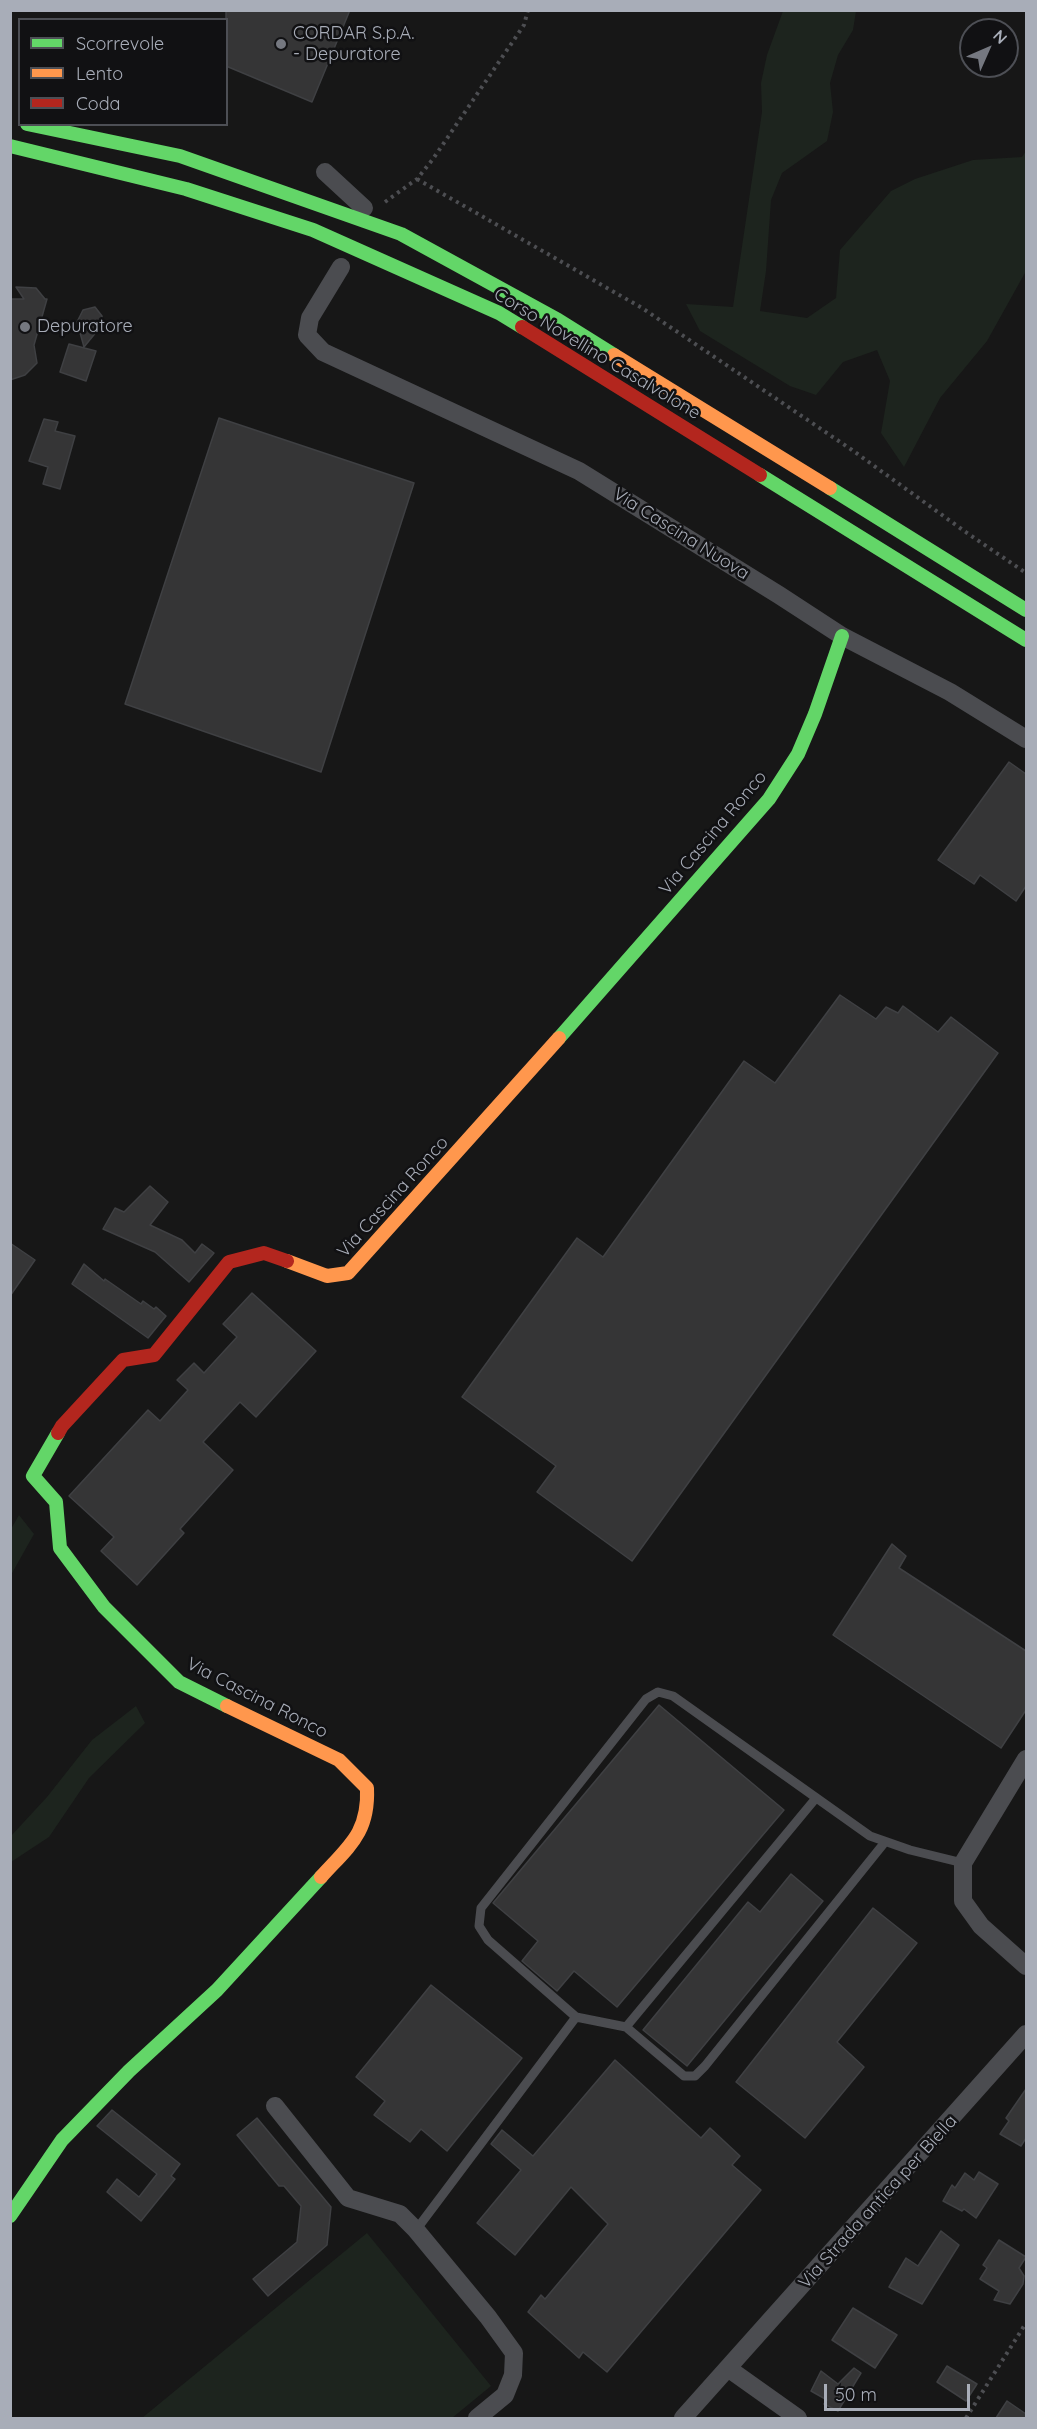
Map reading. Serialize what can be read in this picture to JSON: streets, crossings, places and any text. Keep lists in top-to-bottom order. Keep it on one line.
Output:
{"streets":{"main road":["Corso Novellino Casalvolone","Via Cascina Ronco"],"street":["Via Cascina Nuova","Via Strada antica per Biella"]},"crossings":[["Via Cascina Nuova","Via Cascina Ronco"]],"places":["CORDAR S.p.A. - Depuratore","Depuratore"],"legend":["Scorrevole","Lento","Coda"],"scale_bar":"50 m","north":"top right"}
